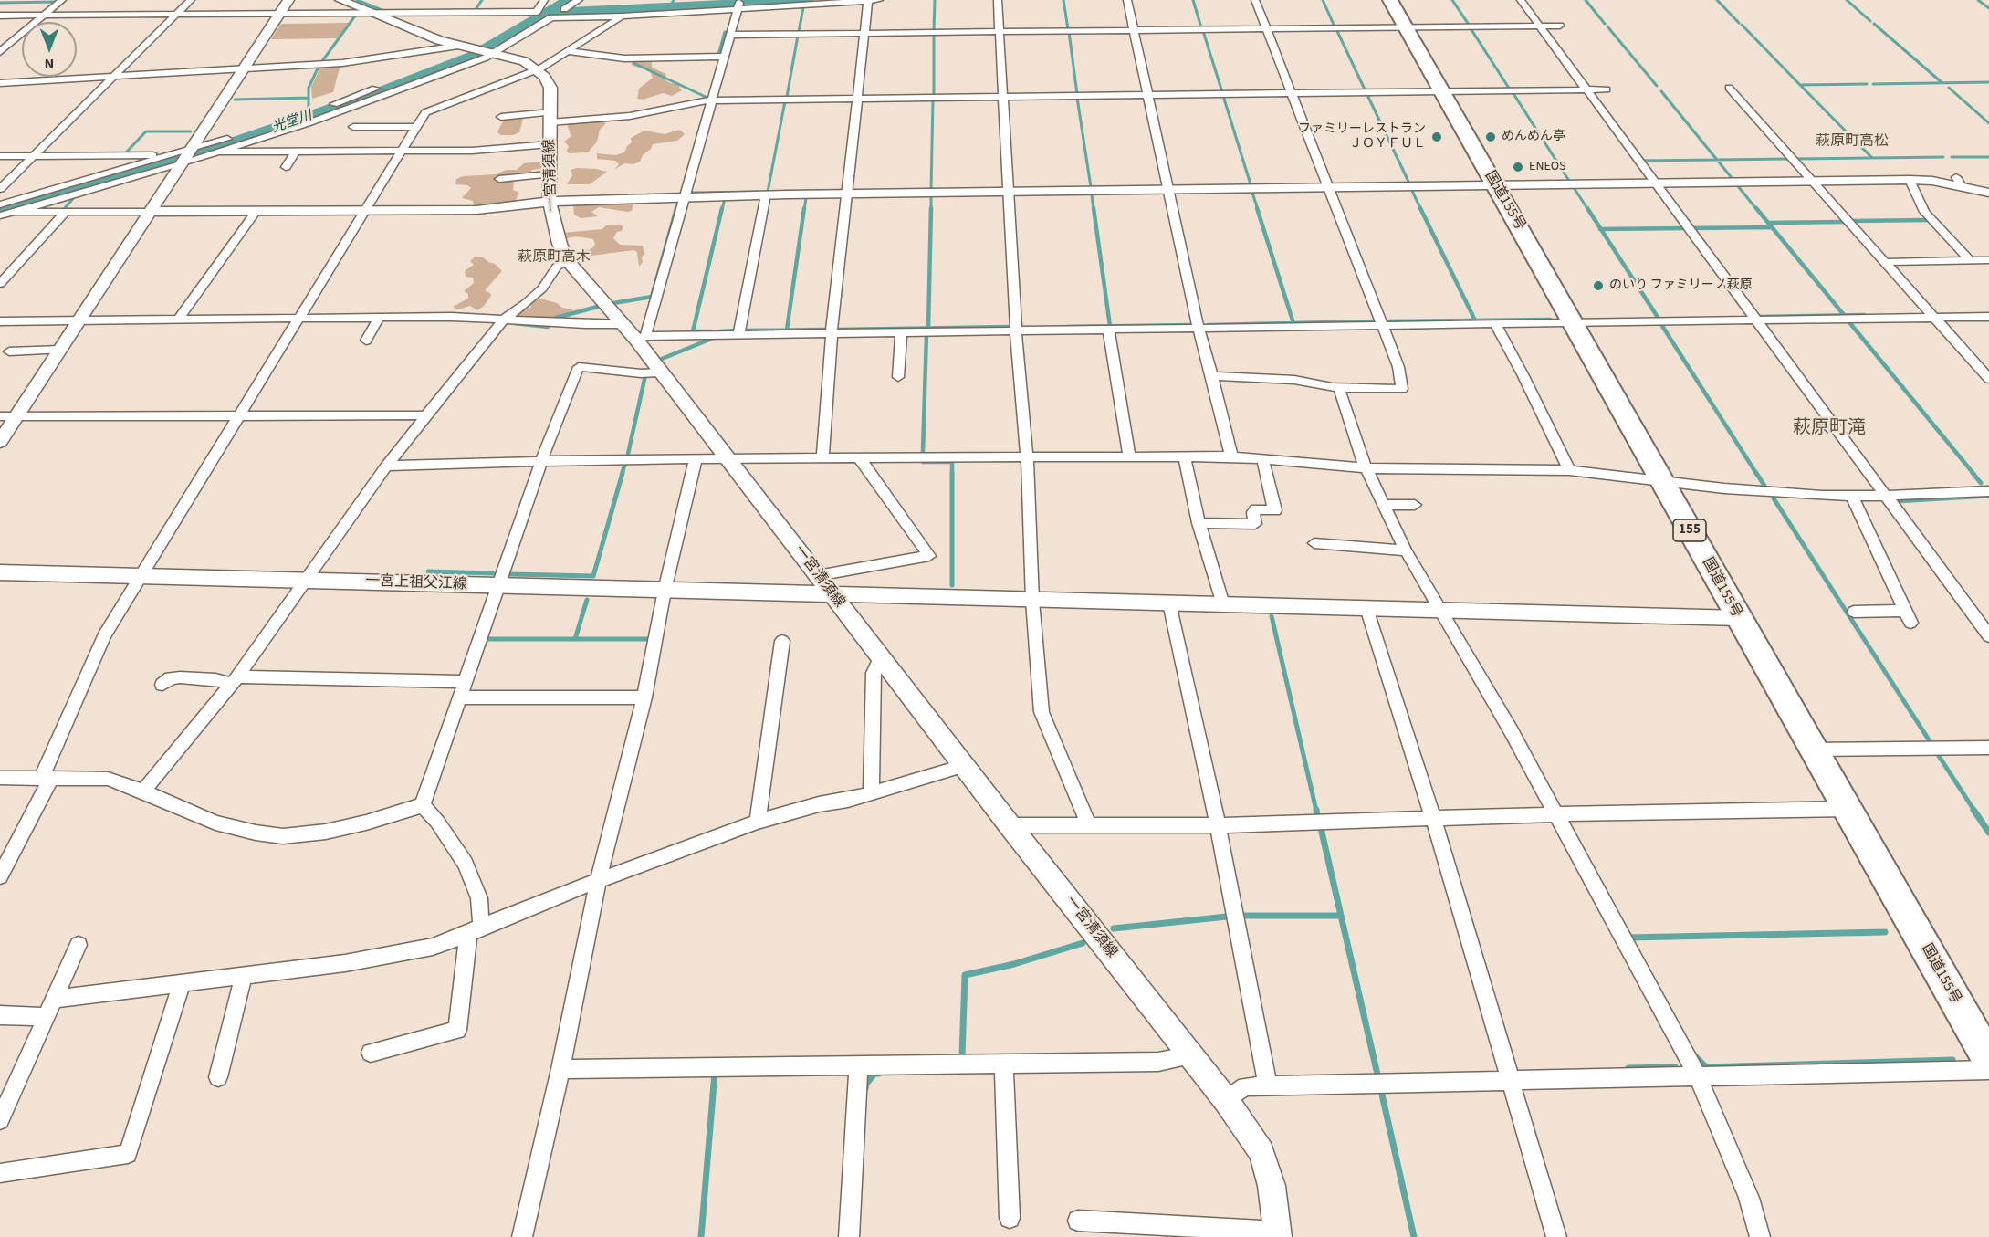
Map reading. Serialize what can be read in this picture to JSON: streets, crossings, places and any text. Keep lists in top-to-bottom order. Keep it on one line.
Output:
{"streets":{"highway":["国道155号","155"],"street":["一宮清須線","一宮上祖父江線"]},"crossings":[["一宮清須線","一宮上祖父江線"],["国道155号","一宮上祖父江線"]],"districts":["萩原町高松","萩原町高木","萩原町滝"],"water":["光堂川"],"places":["ファミリーレストラン ＪＯＹＦＵＬ","めんめん亭","ENEOS","のいり ファミリーノ萩原"],"north":"bottom"}
